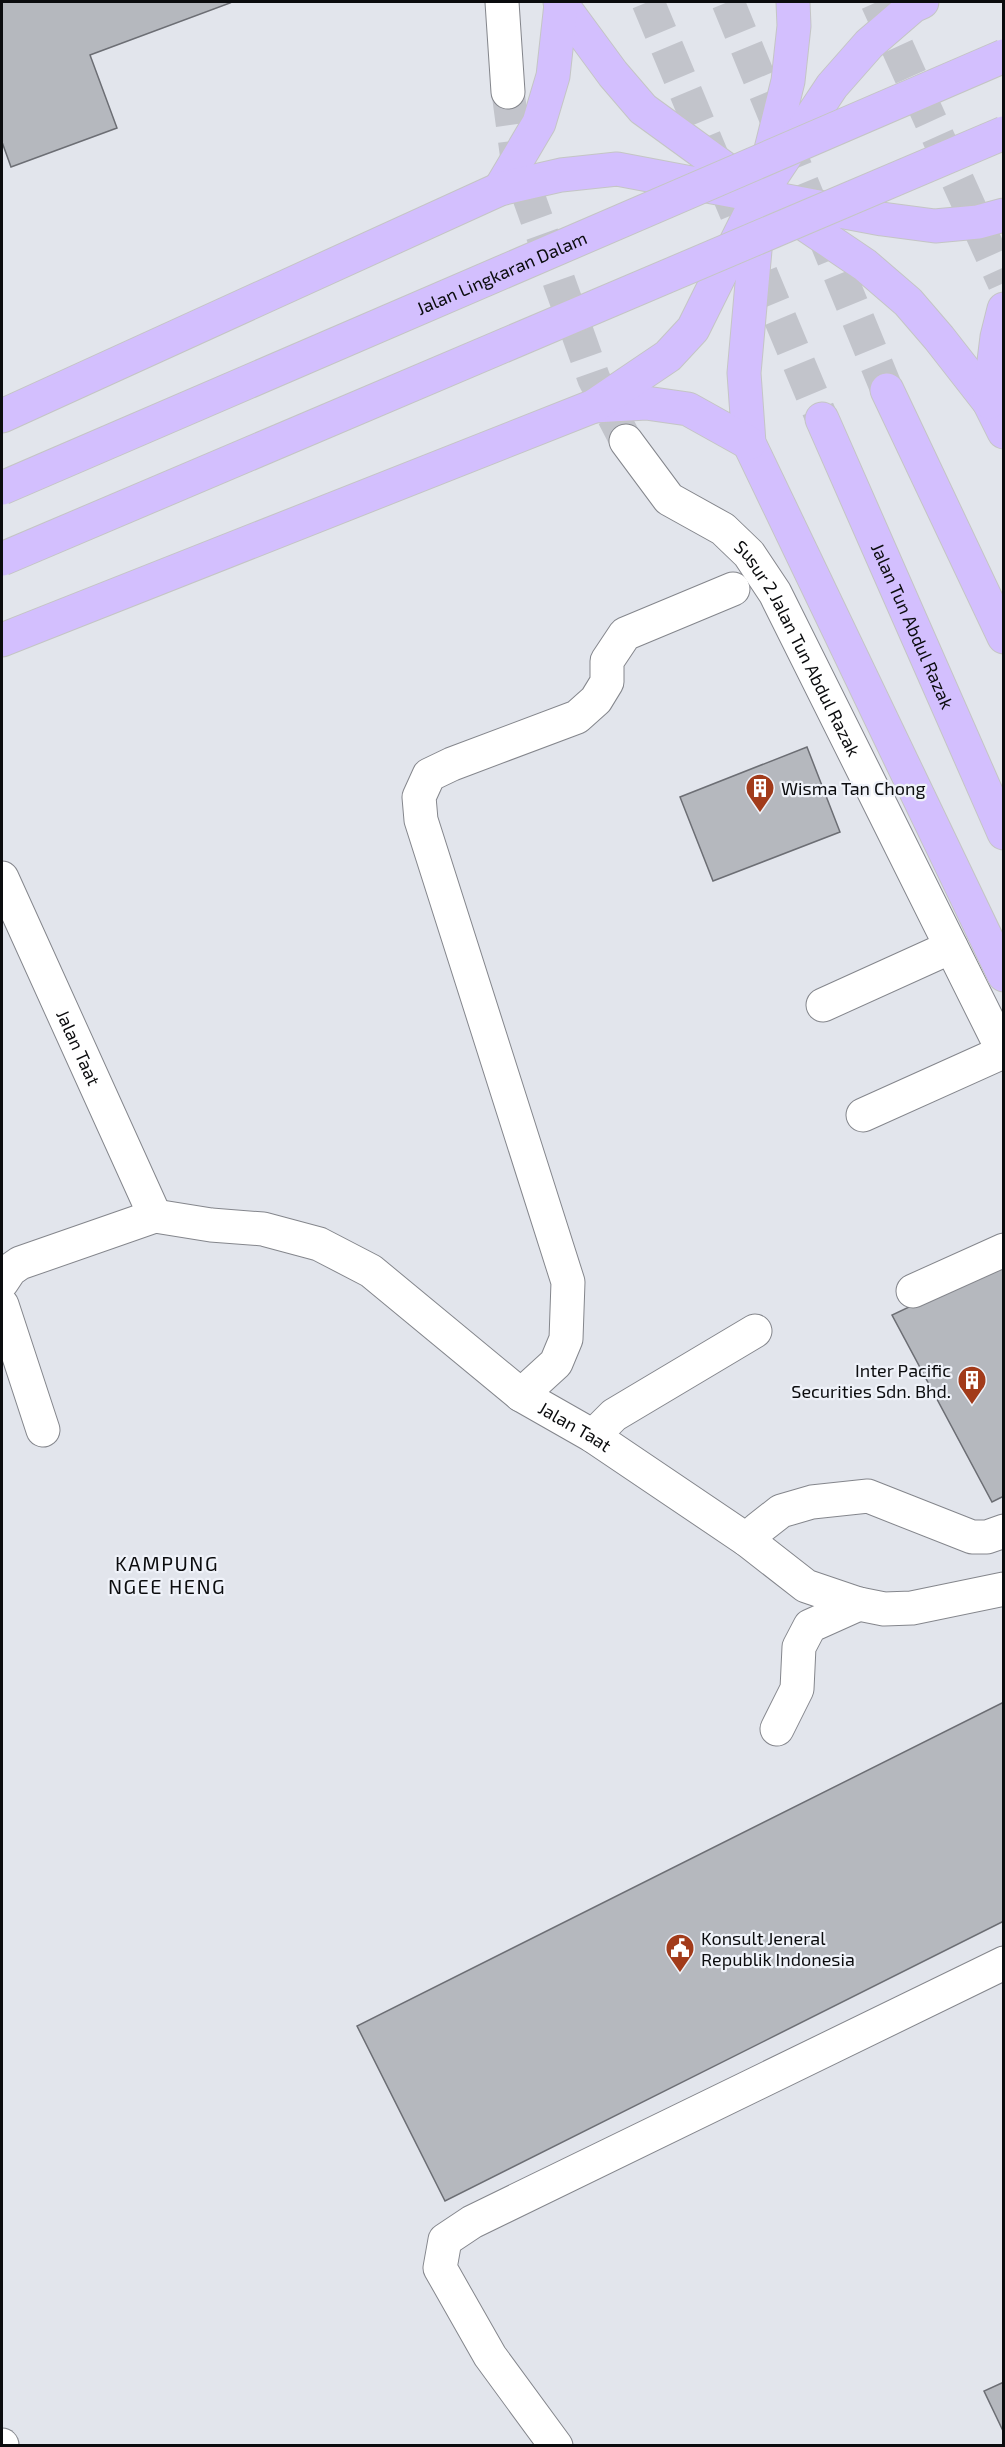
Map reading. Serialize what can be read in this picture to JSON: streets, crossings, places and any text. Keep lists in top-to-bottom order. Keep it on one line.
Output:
{"streets":{"highway":["Jalan Lingkaran Dalam","Jalan Tun Abdul Razak"],"street":["Susur 2 Jalan Tun Abdul Razak","Jalan Taat"]},"districts":["KAMPUNG NGEE HENG"],"places":{"building":["Wisma Tan Chong","Inter Pacific Securities Sdn. Bhd."],"public building":["Konsult Jeneral Republik Indonesia"]}}
